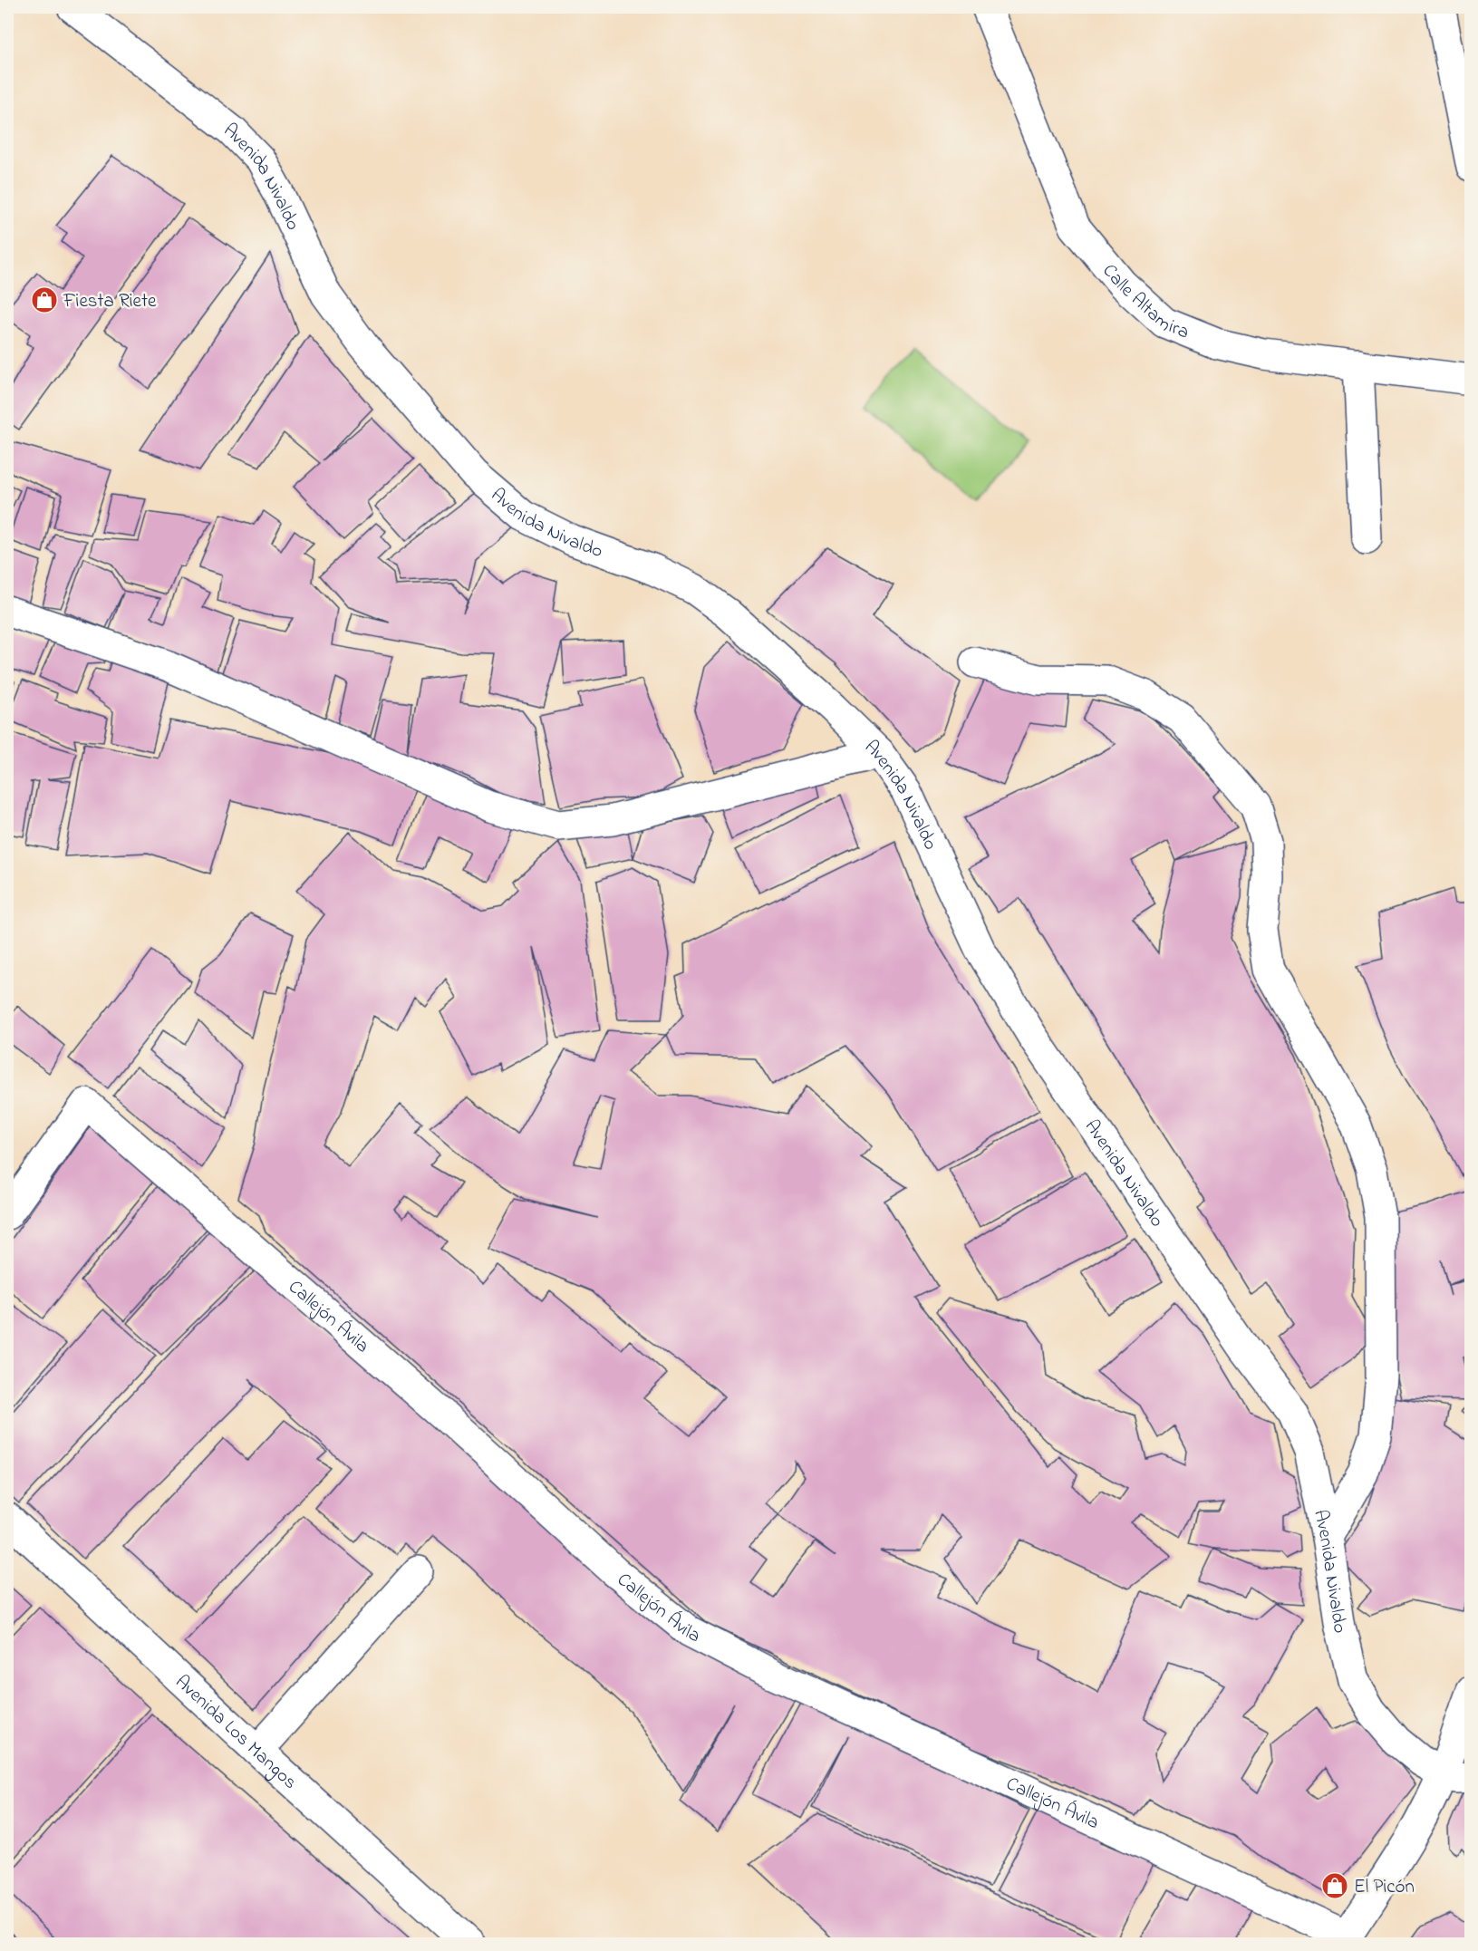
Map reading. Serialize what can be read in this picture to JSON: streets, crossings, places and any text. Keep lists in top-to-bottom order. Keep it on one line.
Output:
{"streets":{"street":["Avenida Nivaldo","Calle Altamira","Callejón Ávila","Avenida Los Mangos"]},"places":{"shop":["Fiesta Riete","El Picón"]}}
